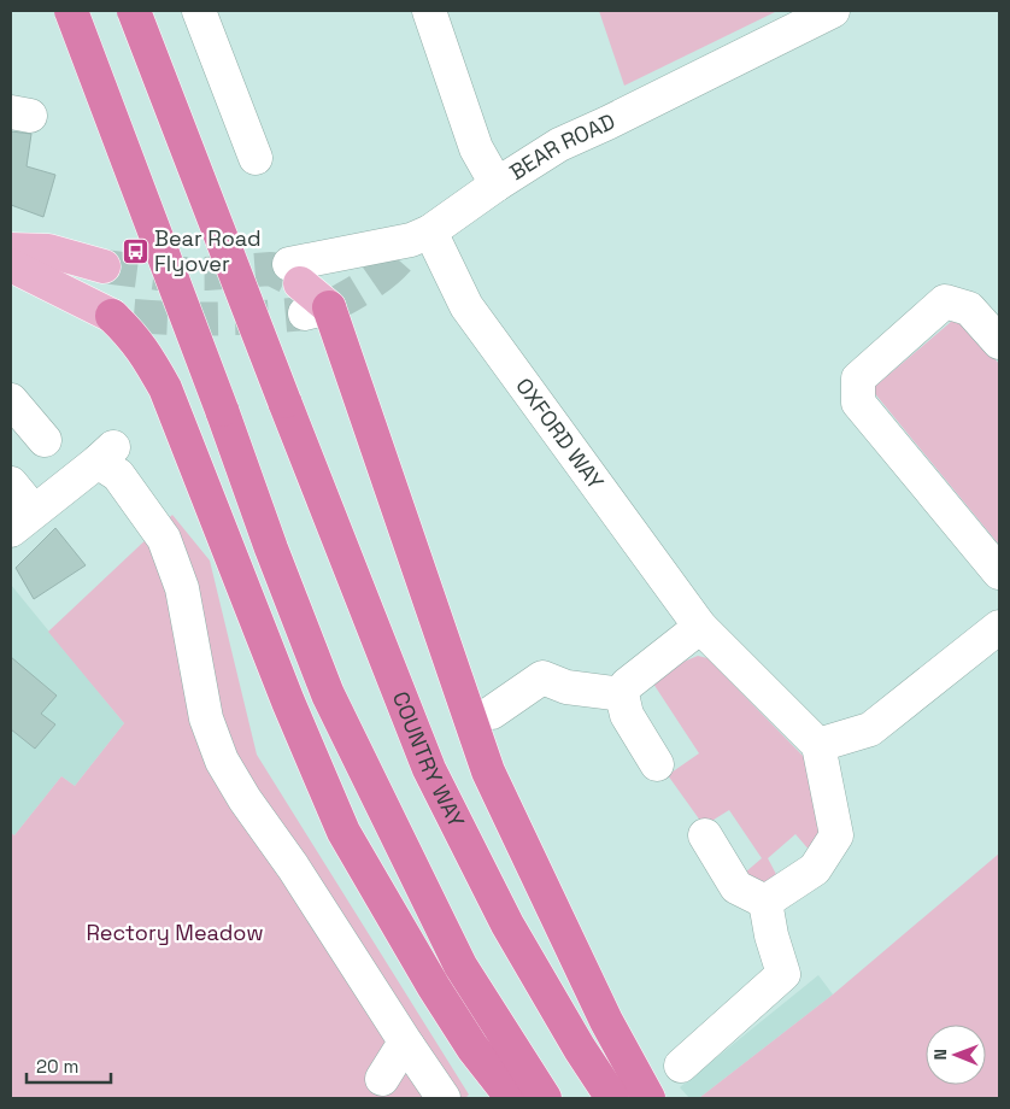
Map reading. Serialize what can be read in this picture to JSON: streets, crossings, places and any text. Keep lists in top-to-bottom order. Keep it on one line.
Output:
{"streets":{"highway":["COUNTRY WAY"],"street":["BEAR ROAD","OXFORD WAY"]},"crossings":[["BEAR ROAD","OXFORD WAY"]],"parks":["Rectory Meadow"],"places":{"bus stop":["Bear Road Flyover"]},"scale_bar":"20 m","north":"left"}
